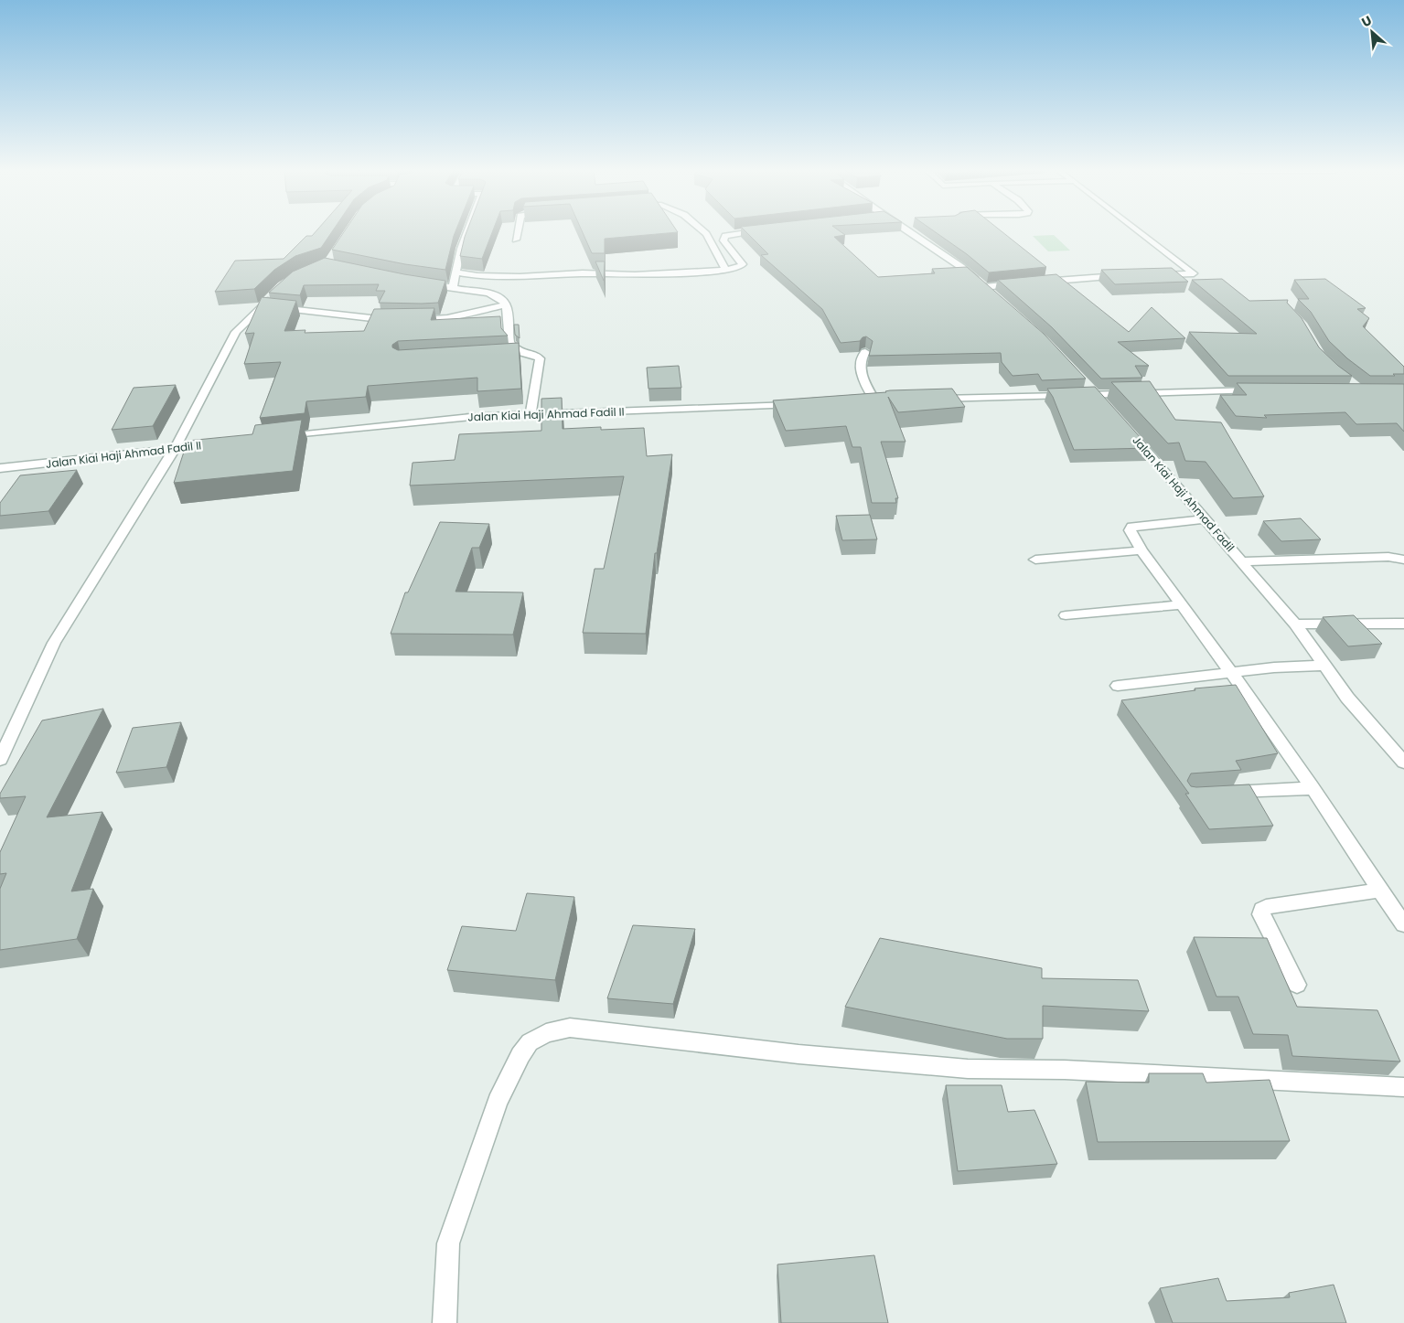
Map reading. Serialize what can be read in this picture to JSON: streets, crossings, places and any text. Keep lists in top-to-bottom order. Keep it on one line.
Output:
{"streets":{"street":["Jalan Kiai Haji Ahmad Fadil II","Jalan Kiai Haji Ahmad Fadil"]},"north":"top left"}
